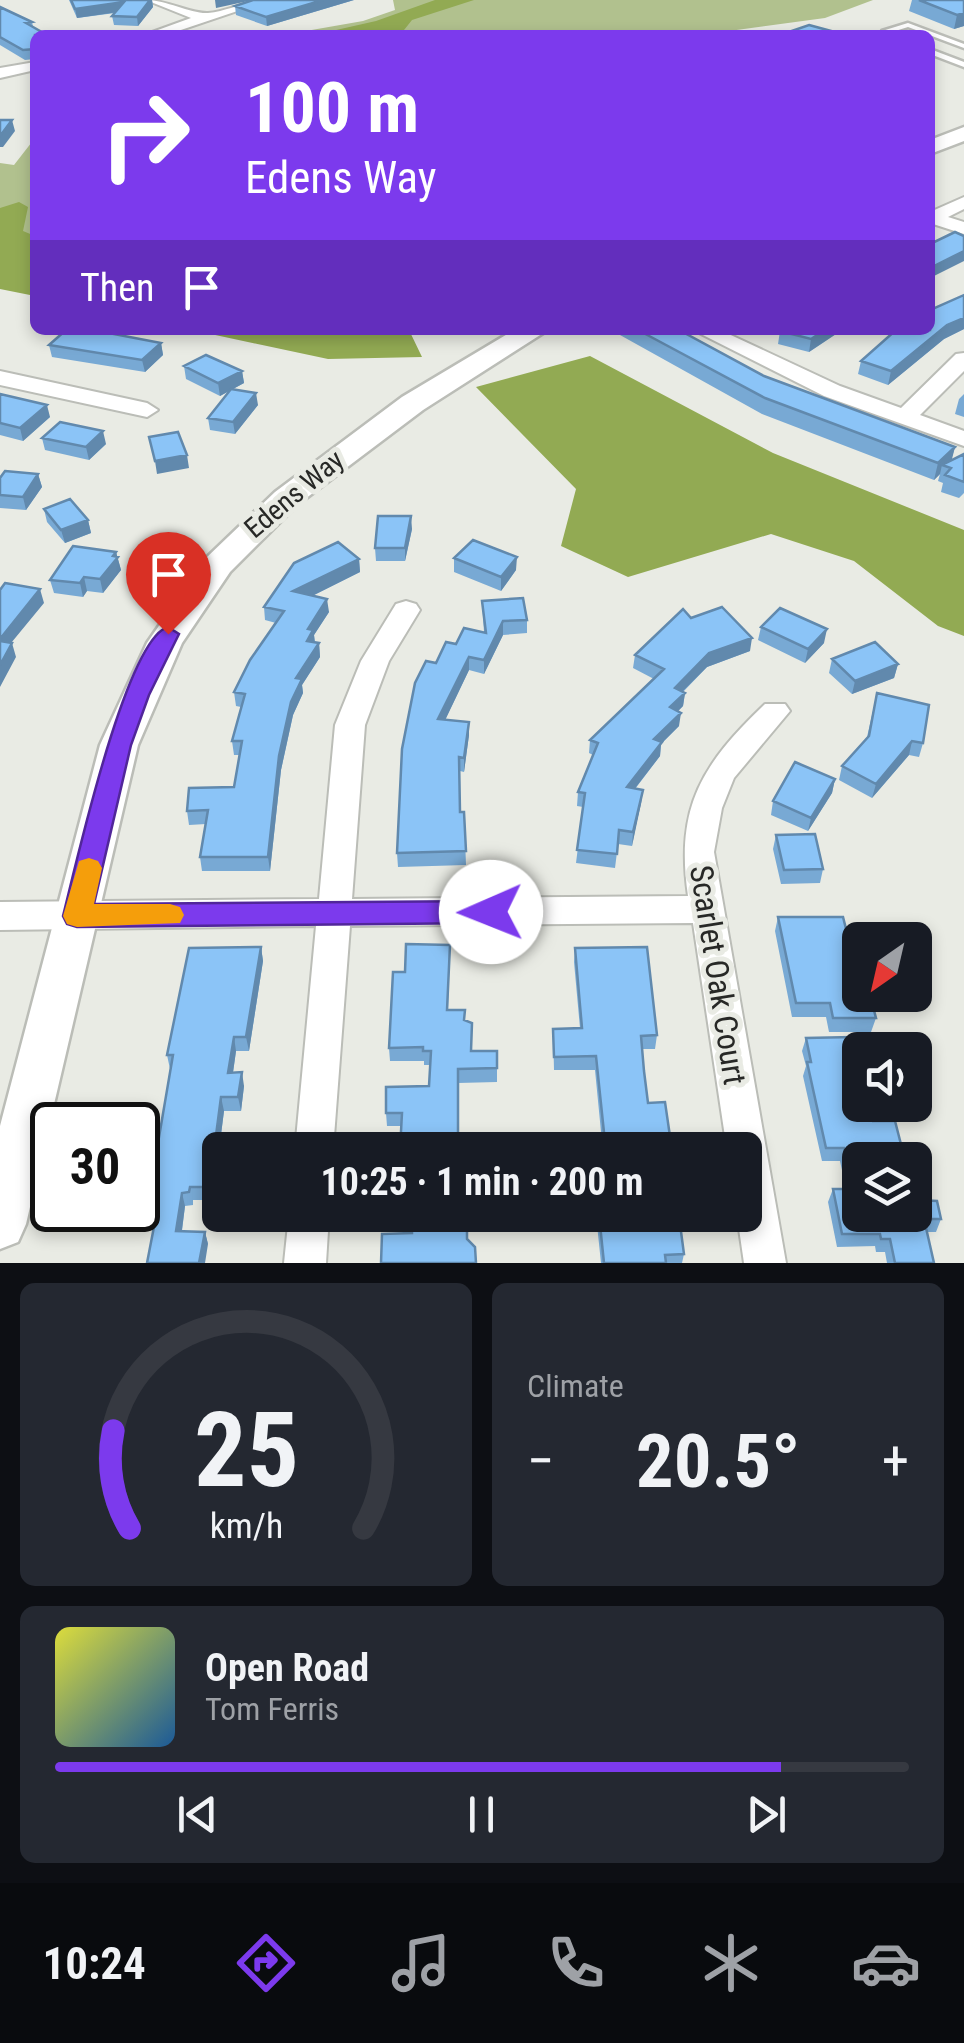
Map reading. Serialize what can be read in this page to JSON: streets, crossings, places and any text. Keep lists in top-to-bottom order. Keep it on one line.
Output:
{"streets":{"street":["Edens Way","Scarlet Oak Court"]},"north":"bottom left","page":{"turn":["100 m","Edens Way"],"then":"Then","limit":"30","trip":"10:25 · 1 min · 200 m","tile":"Climate","heat":["−","20.5°","+"],"song":["Open Road","Tom Ferris"],"tabs":"10:24","gauge":["25","km/h"]}}
